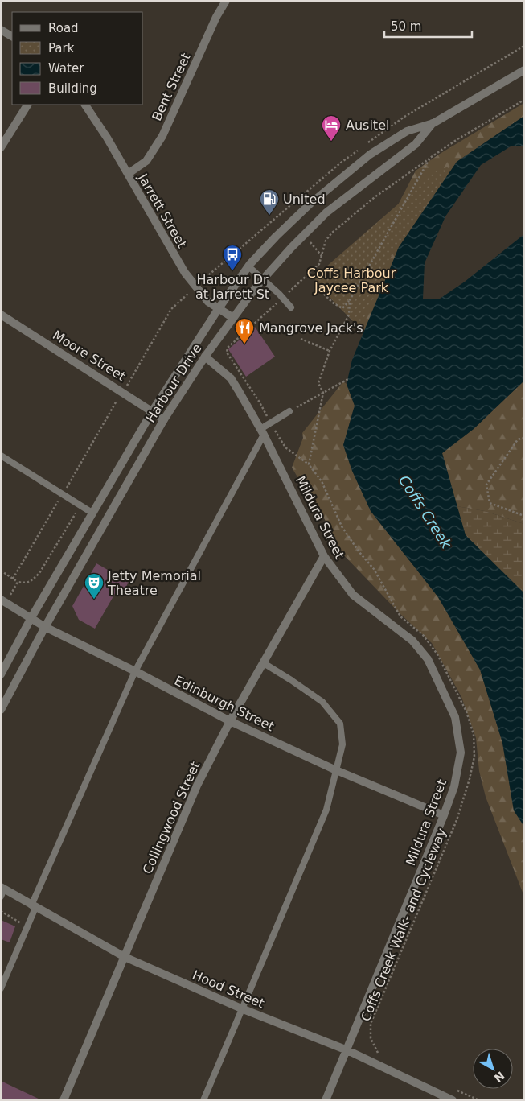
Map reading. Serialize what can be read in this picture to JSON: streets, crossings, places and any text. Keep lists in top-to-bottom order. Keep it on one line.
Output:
{"streets":{"street":["Bent Street","Jarrett Street","Moore Street","Harbour Drive","Mildura Street","Edinburgh Street","Collingwood Street","Hood Street"],"path":["Coffs Creek Walk- and Cycleway"]},"crossings":[["Bent Street","Jarrett Street"],["Jarrett Street","Harbour Drive"],["Moore Street","Harbour Drive"],["Harbour Drive","Mildura Street"],["Harbour Drive","Edinburgh Street"],["Mildura Street","Edinburgh Street"],["Mildura Street","Collingwood Street"],["Mildura Street","Hood Street"],["Edinburgh Street","Collingwood Street"],["Collingwood Street","Hood Street"]],"water":["Coffs Creek"],"parks":["Coffs Harbour Jaycee Park"],"places":{"hotel":["Ausitel"],"fuel station":["United"],"bus stop":["Harbour Dr at Jarrett St"],"restaurant":["Mangrove Jack's"],"theatre":["Jetty Memorial Theatre"]},"legend":["Road","Park","Water","Building"],"scale_bar":"50 m","north":"bottom right"}
